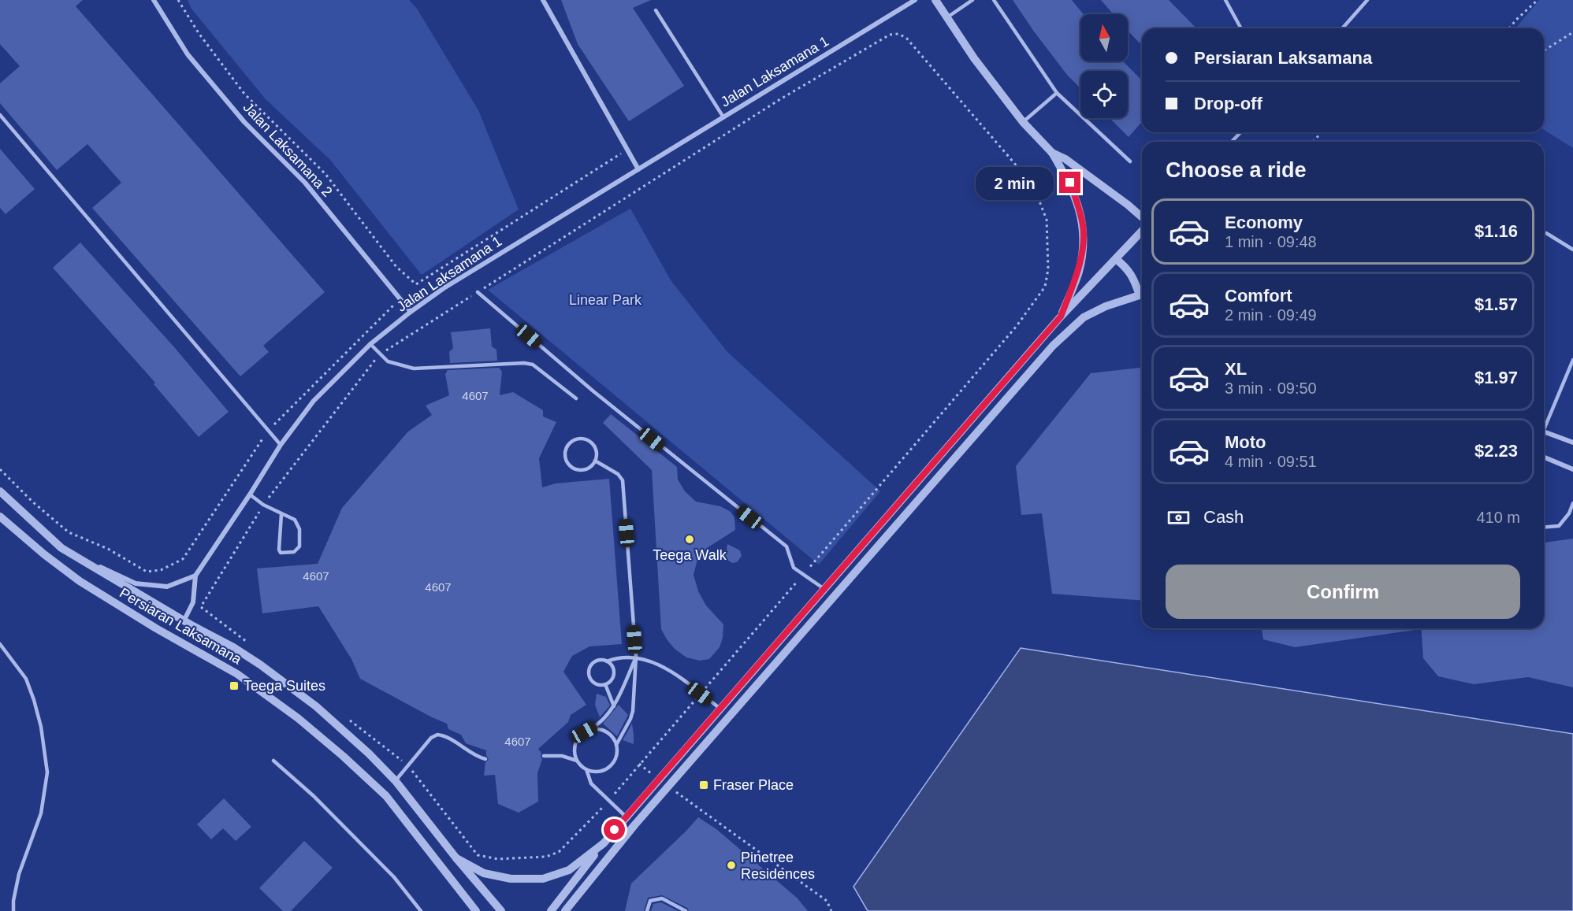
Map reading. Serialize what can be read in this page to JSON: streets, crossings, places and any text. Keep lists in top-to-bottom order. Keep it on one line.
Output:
{"streets":{"street":["Jalan Laksamana 1","Jalan Laksamana 2","Persiaran Laksamana"]},"crossings":[["Jalan Laksamana 1","Jalan Laksamana 2"]],"parks":["Linear Park"],"places":{"other":["Teega Walk","Pinetree Residences"],"transit":["Teega Suites","Fraser Place"]},"house_numbers":["4607","4607","4607","4607"],"north":"top","page":{"banner":["Persiaran Laksamana","Drop-off"],"heading":"Choose a ride","bubble":"2 min","list":[{"name":"Economy","note":"1 min · 09:48","value":"$1.16"},{"name":"Comfort","note":"2 min · 09:49","value":"$1.57"},{"name":"XL","note":"3 min · 09:50","value":"$1.97"},{"name":"Moto","note":"4 min · 09:51","value":"$2.23"}],"pay":["Cash","410 m"],"buttons":"Confirm"}}
